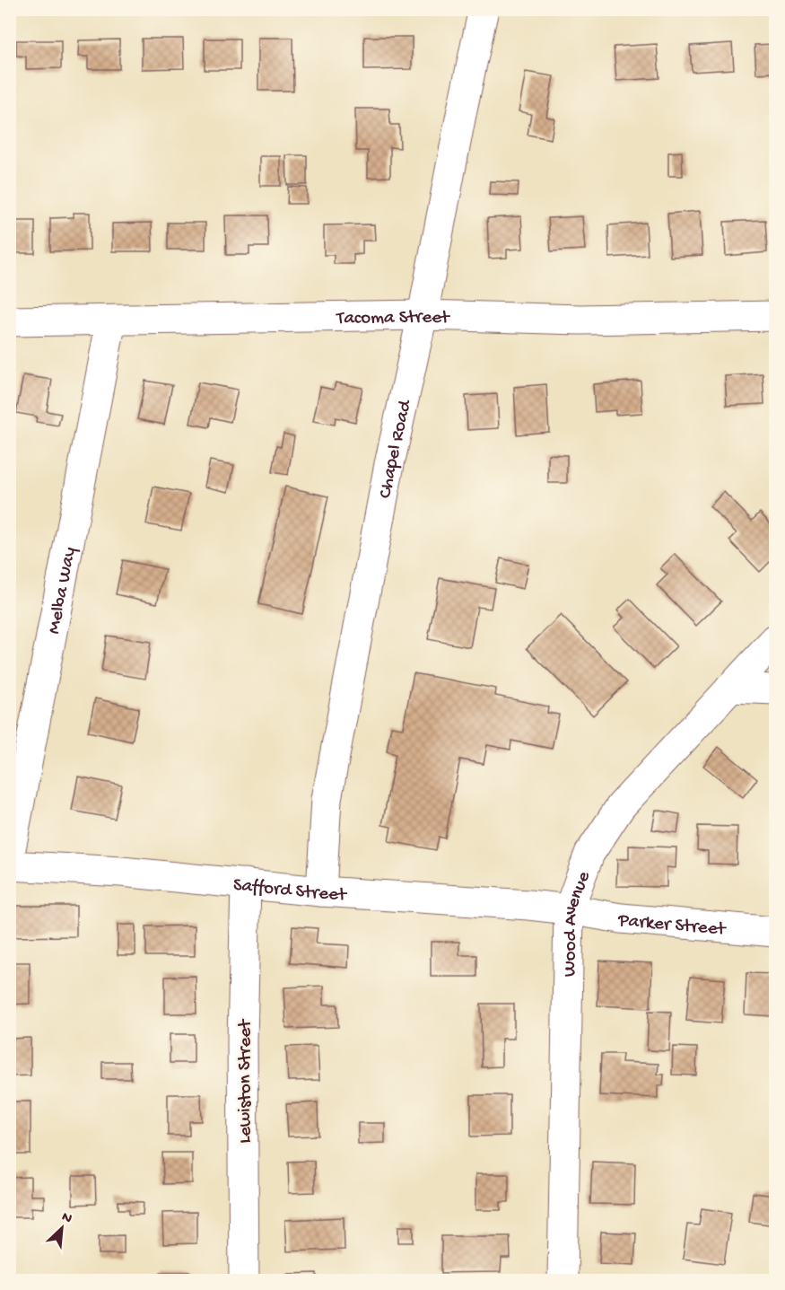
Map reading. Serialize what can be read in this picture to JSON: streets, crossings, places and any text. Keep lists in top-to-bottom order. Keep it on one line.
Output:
{"streets":{"street":["Tacoma Street","Chapel Road","Melba Way","Safford Street","Parker Street","Wood Avenue","Lewiston Street"]},"crossings":[["Tacoma Street","Chapel Road"],["Tacoma Street","Melba Way"],["Chapel Road","Safford Street"],["Safford Street","Parker Street"],["Safford Street","Wood Avenue"],["Safford Street","Lewiston Street"],["Parker Street","Wood Avenue"]],"north":"top right"}
